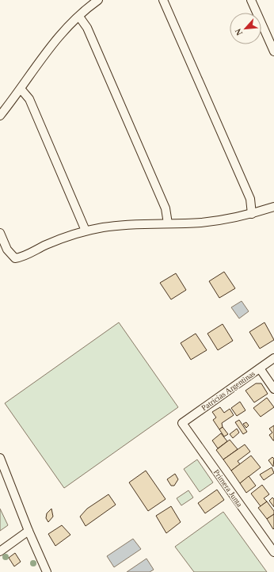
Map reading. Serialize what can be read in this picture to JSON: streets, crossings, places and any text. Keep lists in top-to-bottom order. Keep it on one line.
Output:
{"streets":{"street":["Patricias Argentinas","Primera Junta"]},"crossings":[["Patricias Argentinas","Primera Junta"]],"north":"bottom left"}
